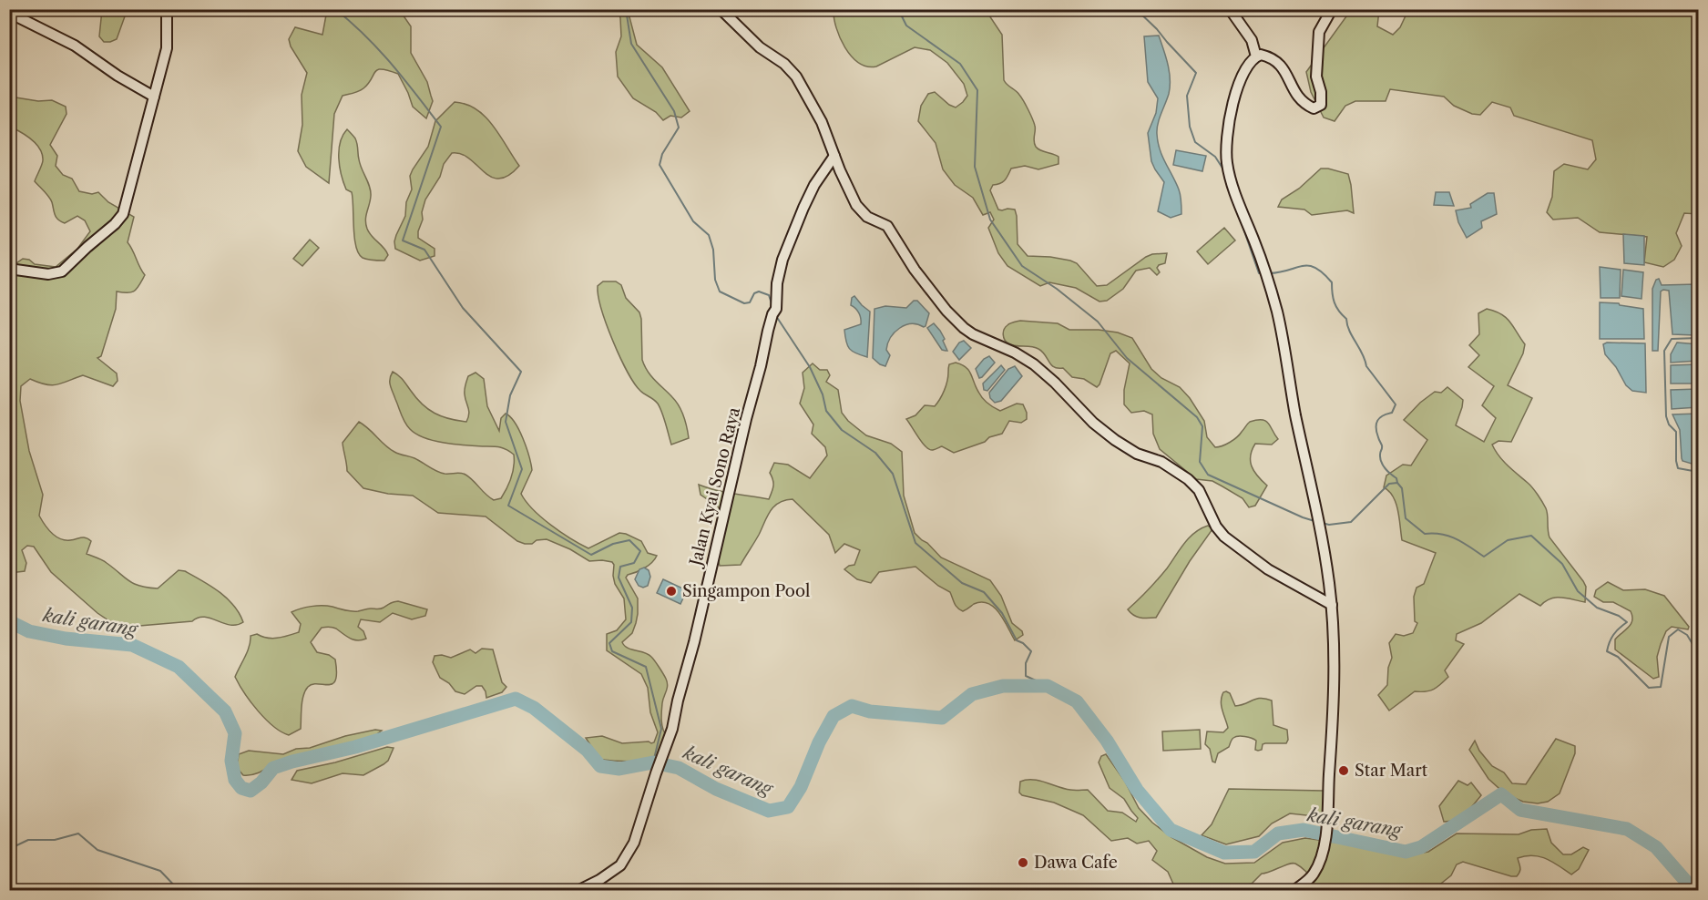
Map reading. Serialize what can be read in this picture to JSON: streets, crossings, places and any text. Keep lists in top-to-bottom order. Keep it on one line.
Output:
{"streets":{"street":["Jalan Kyai Sono Raya"]},"water":["kali garang"],"places":["Singampon Pool","Star Mart","Dawa Cafe"]}
